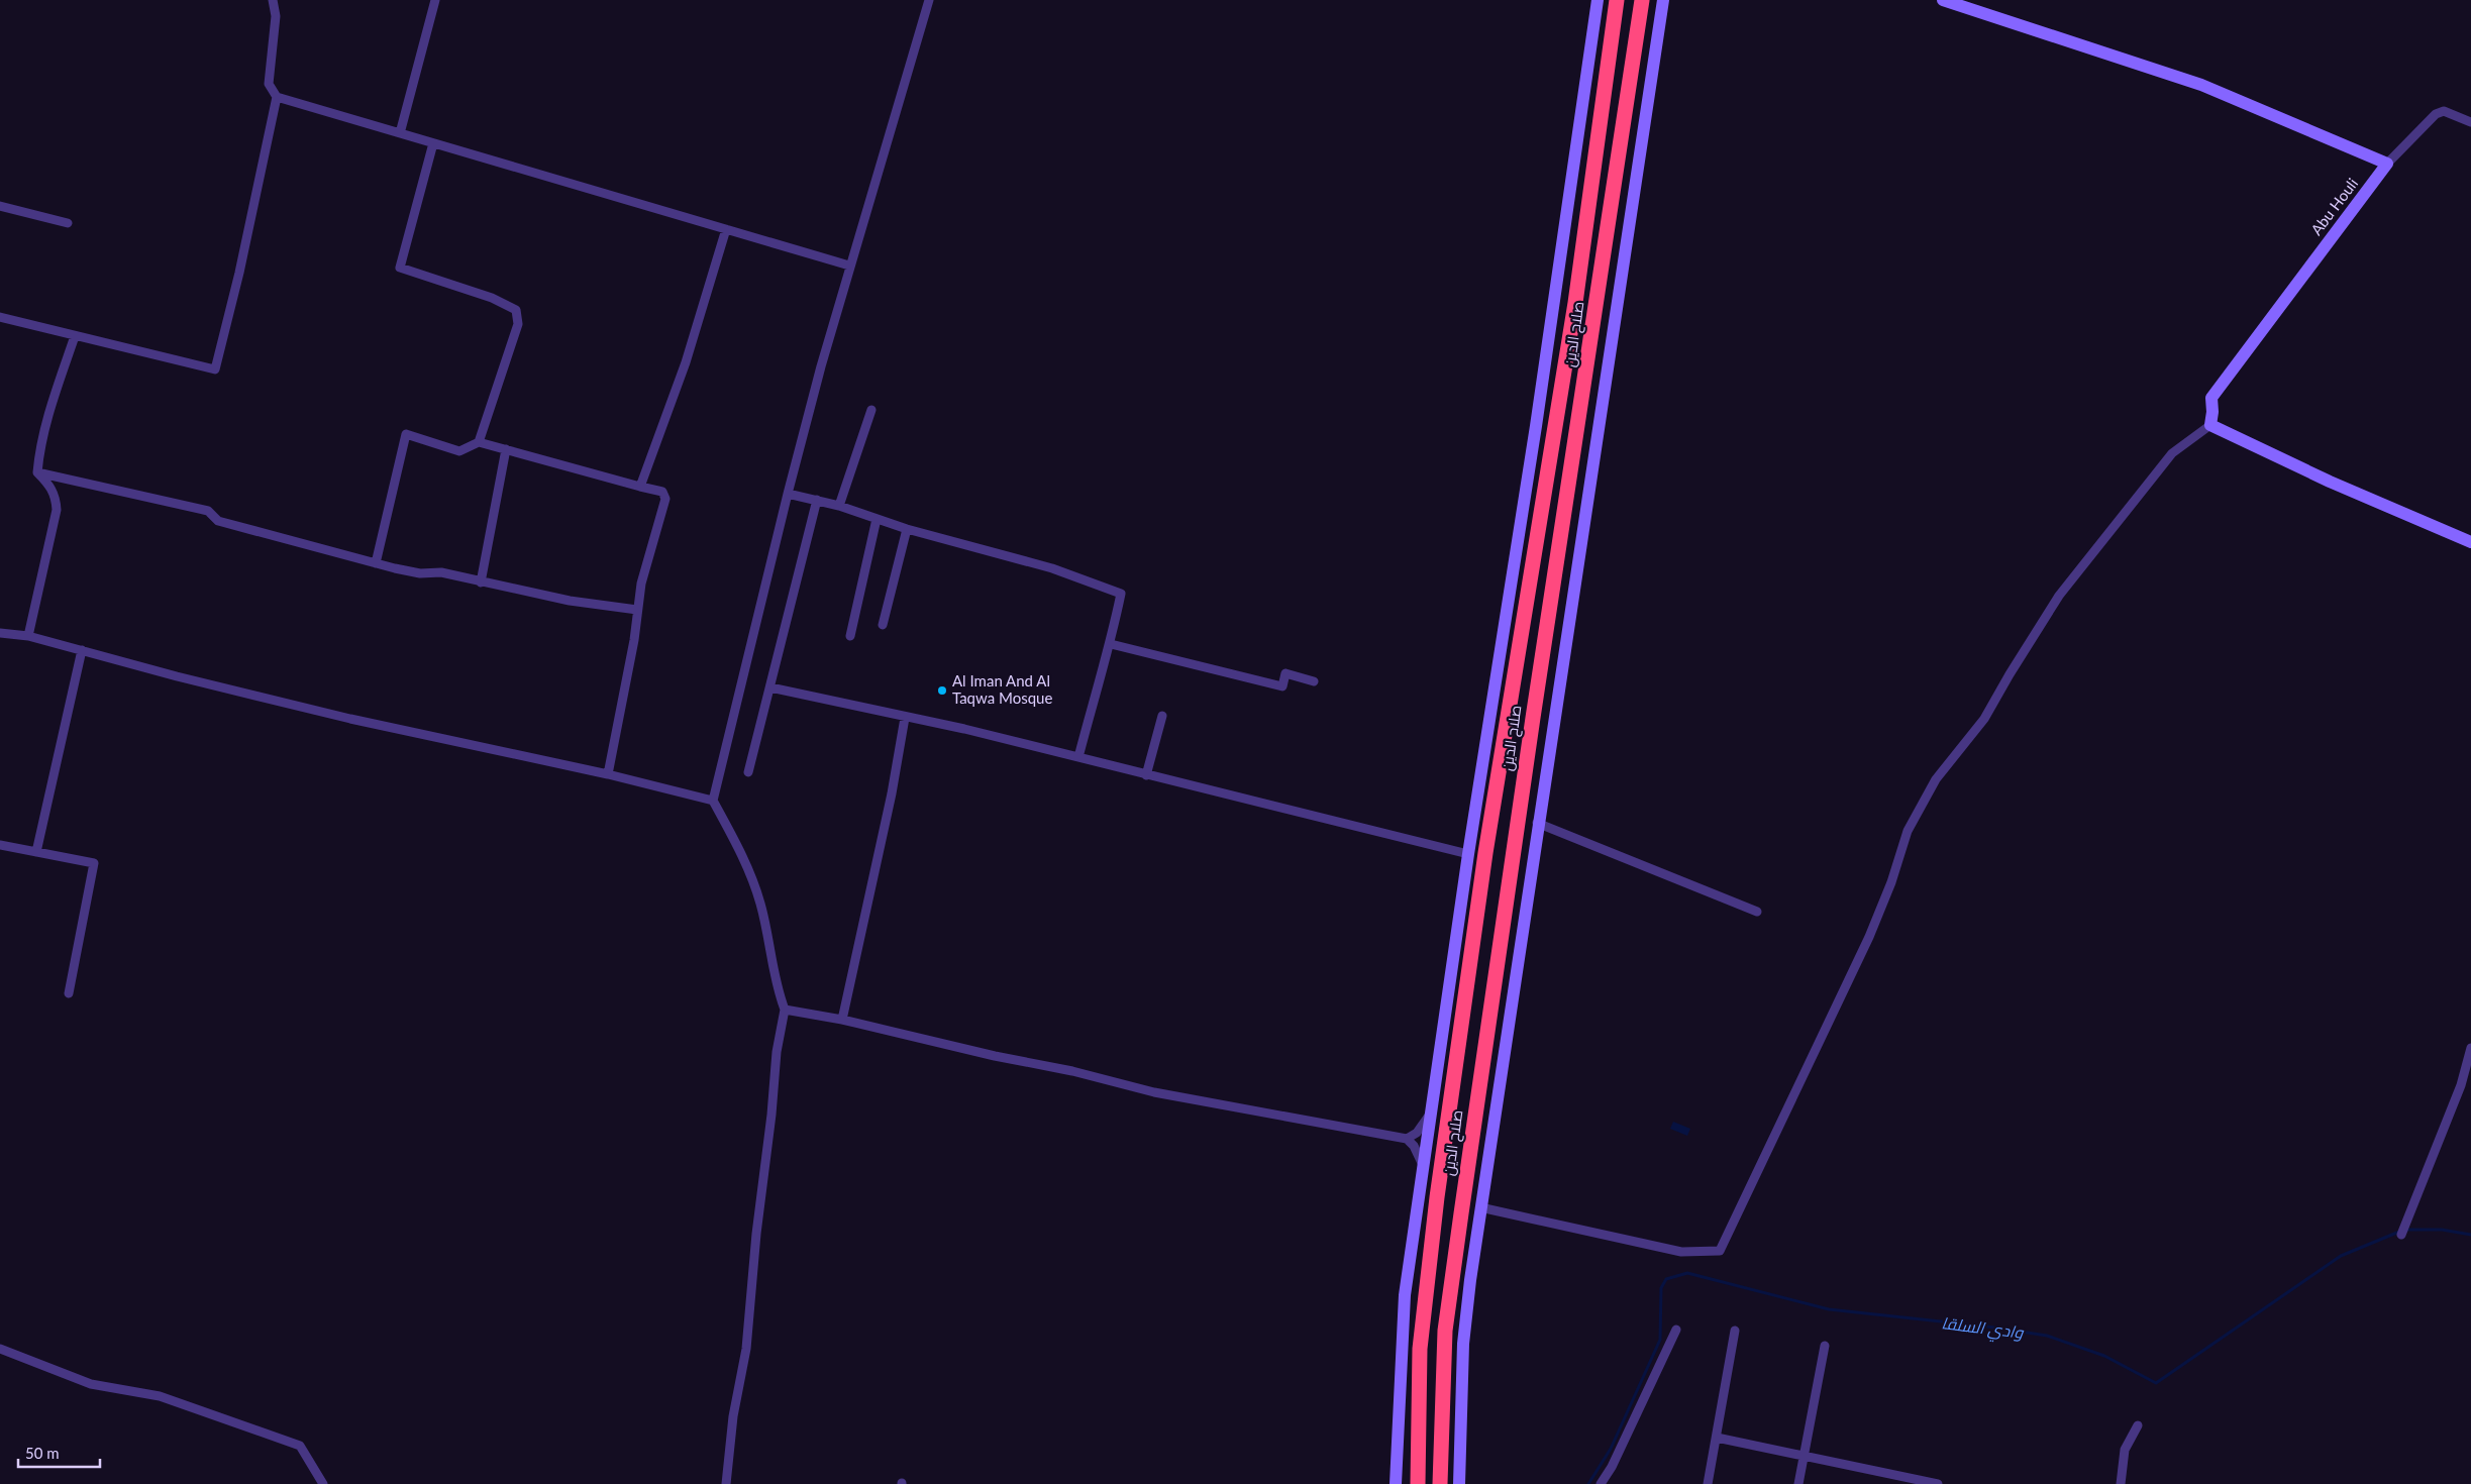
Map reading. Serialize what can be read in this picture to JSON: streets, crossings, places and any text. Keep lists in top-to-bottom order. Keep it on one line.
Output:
{"streets":{"highway":["صلاح الدين"],"main road":["Abu Houli"]},"water":["وادي السلقا"],"places":["Al Iman And Al Taqwa Mosque"],"scale_bar":"50 m"}
